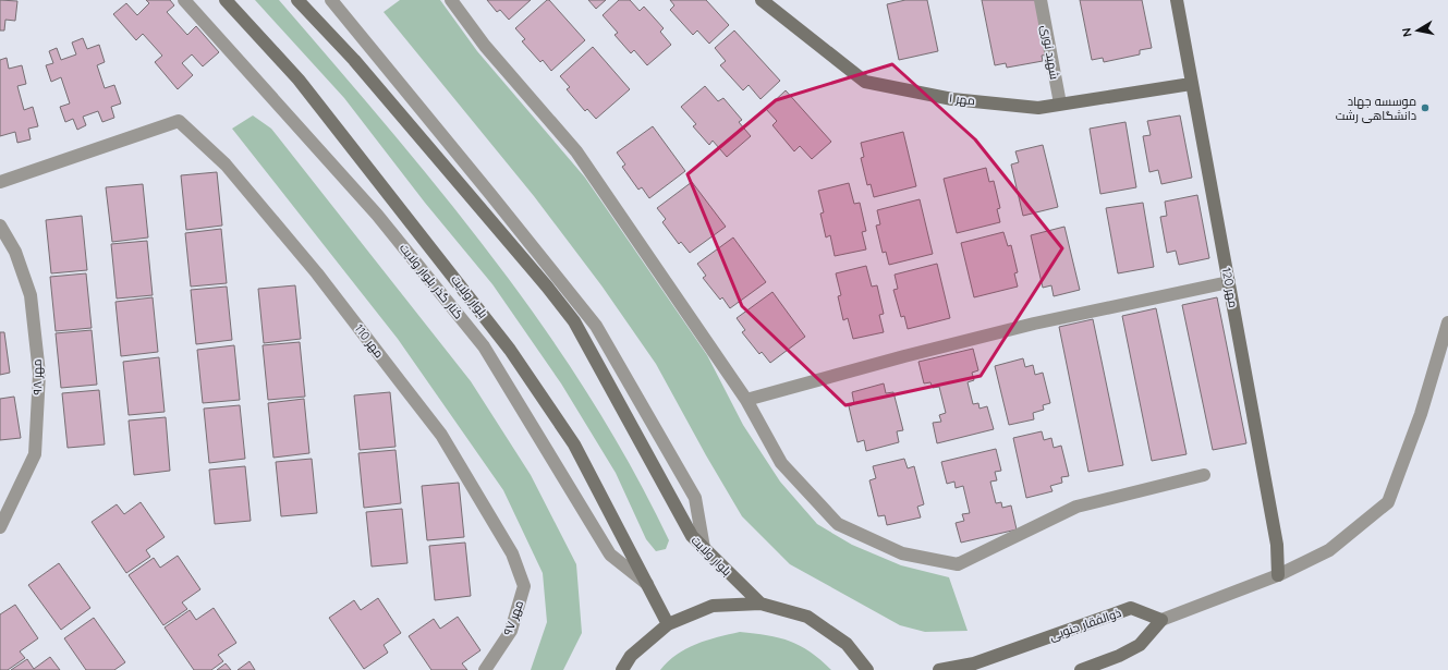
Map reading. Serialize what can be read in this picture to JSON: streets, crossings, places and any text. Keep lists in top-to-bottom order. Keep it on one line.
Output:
{"streets":{"main road":["مهر ۱","مهر 120","بلوار ولایت","ذوالفقار جنوبی"],"street":["شهید نوری","کنار گذر بلوار ولایت","مهر 110","مهر ۹۸","مهر ۹۷"]},"crossings":[["شهید نوری","مهر ۱"],["مهر ۱","مهر 120"],["کنار گذر بلوار ولایت","بلوار ولایت"],["مهر 110","مهر ۹۷"]],"places":["موسسه جهاد دانشگاهی رشت"],"north":"left"}
